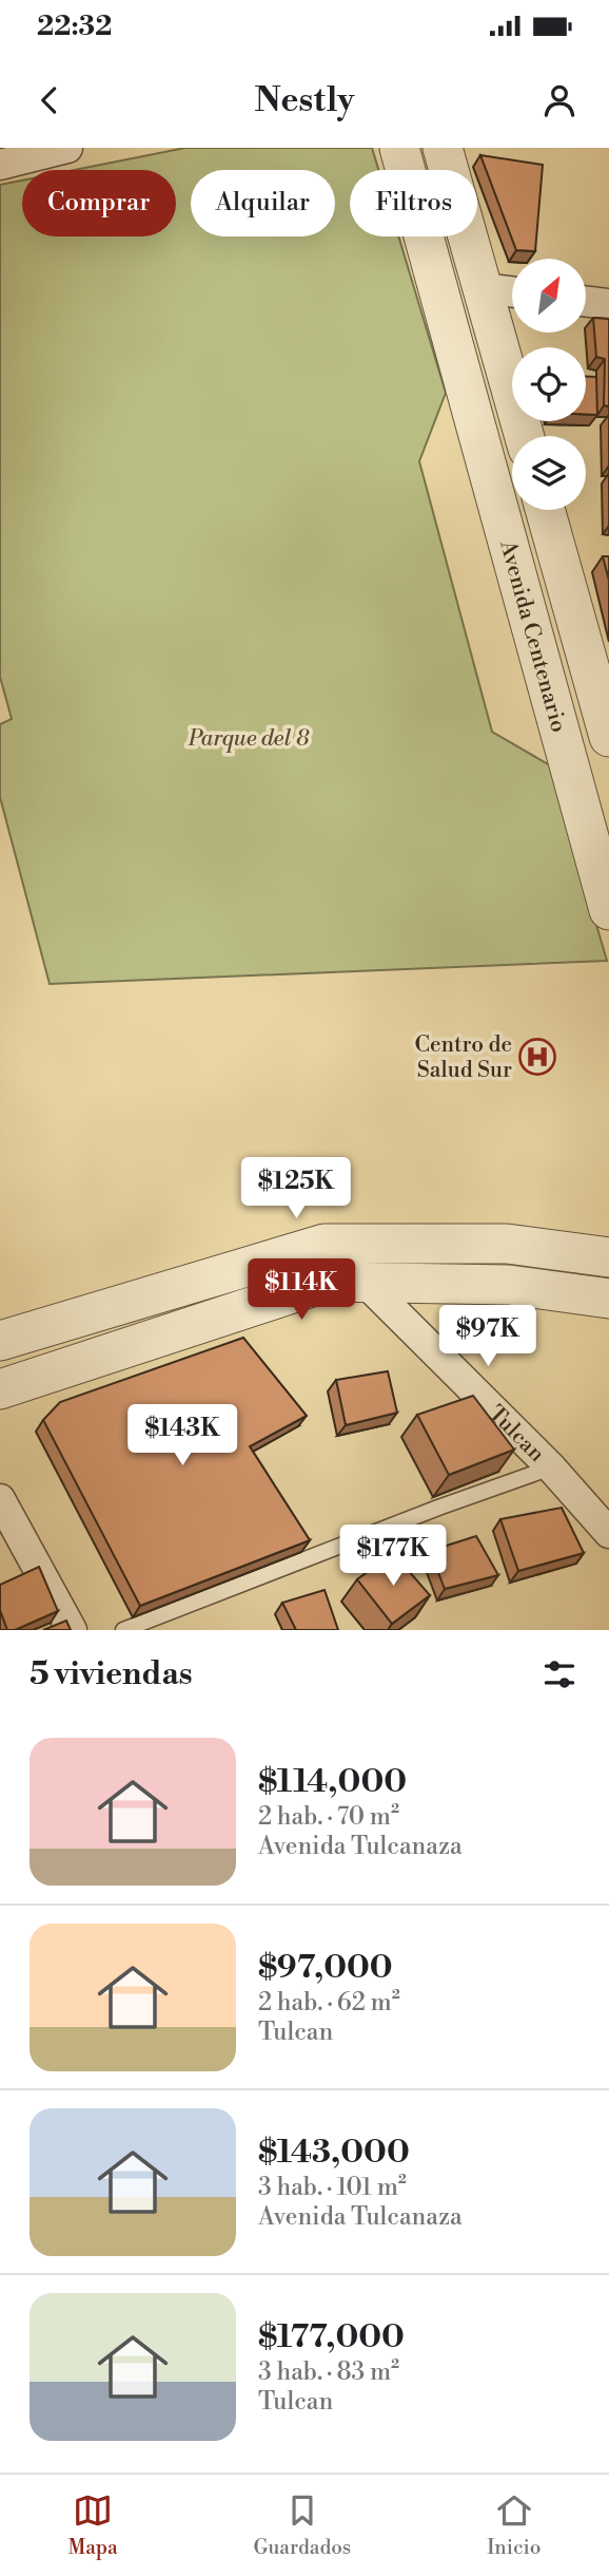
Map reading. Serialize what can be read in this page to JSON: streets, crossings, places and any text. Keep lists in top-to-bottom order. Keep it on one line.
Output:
{"streets":{"street":["Avenida Centenario","Tulcan"]},"parks":["Parque del 8"],"places":{"hospital":["Centro de Salud Sur"]},"north":"top right","page":{"status":"22:32","header":"Nestly","chip":["Comprar","Alquilar","Filtros"],"price":["$125K","$114K","$97K","$143K","$177K"],"heading":"5 viviendas","list":[{"name":"$114,000","note":"2 hab. · 70 m² · Avenida Tulcanaza"},{"name":"$97,000","note":"2 hab. · 62 m² · Tulcan"},{"name":"$143,000","note":"3 hab. · 101 m² · Avenida Tulcanaza"},{"name":"$177,000","note":"3 hab. · 83 m² · Tulcan"}],"tabs":["Mapa","Guardados","Inicio"]}}
